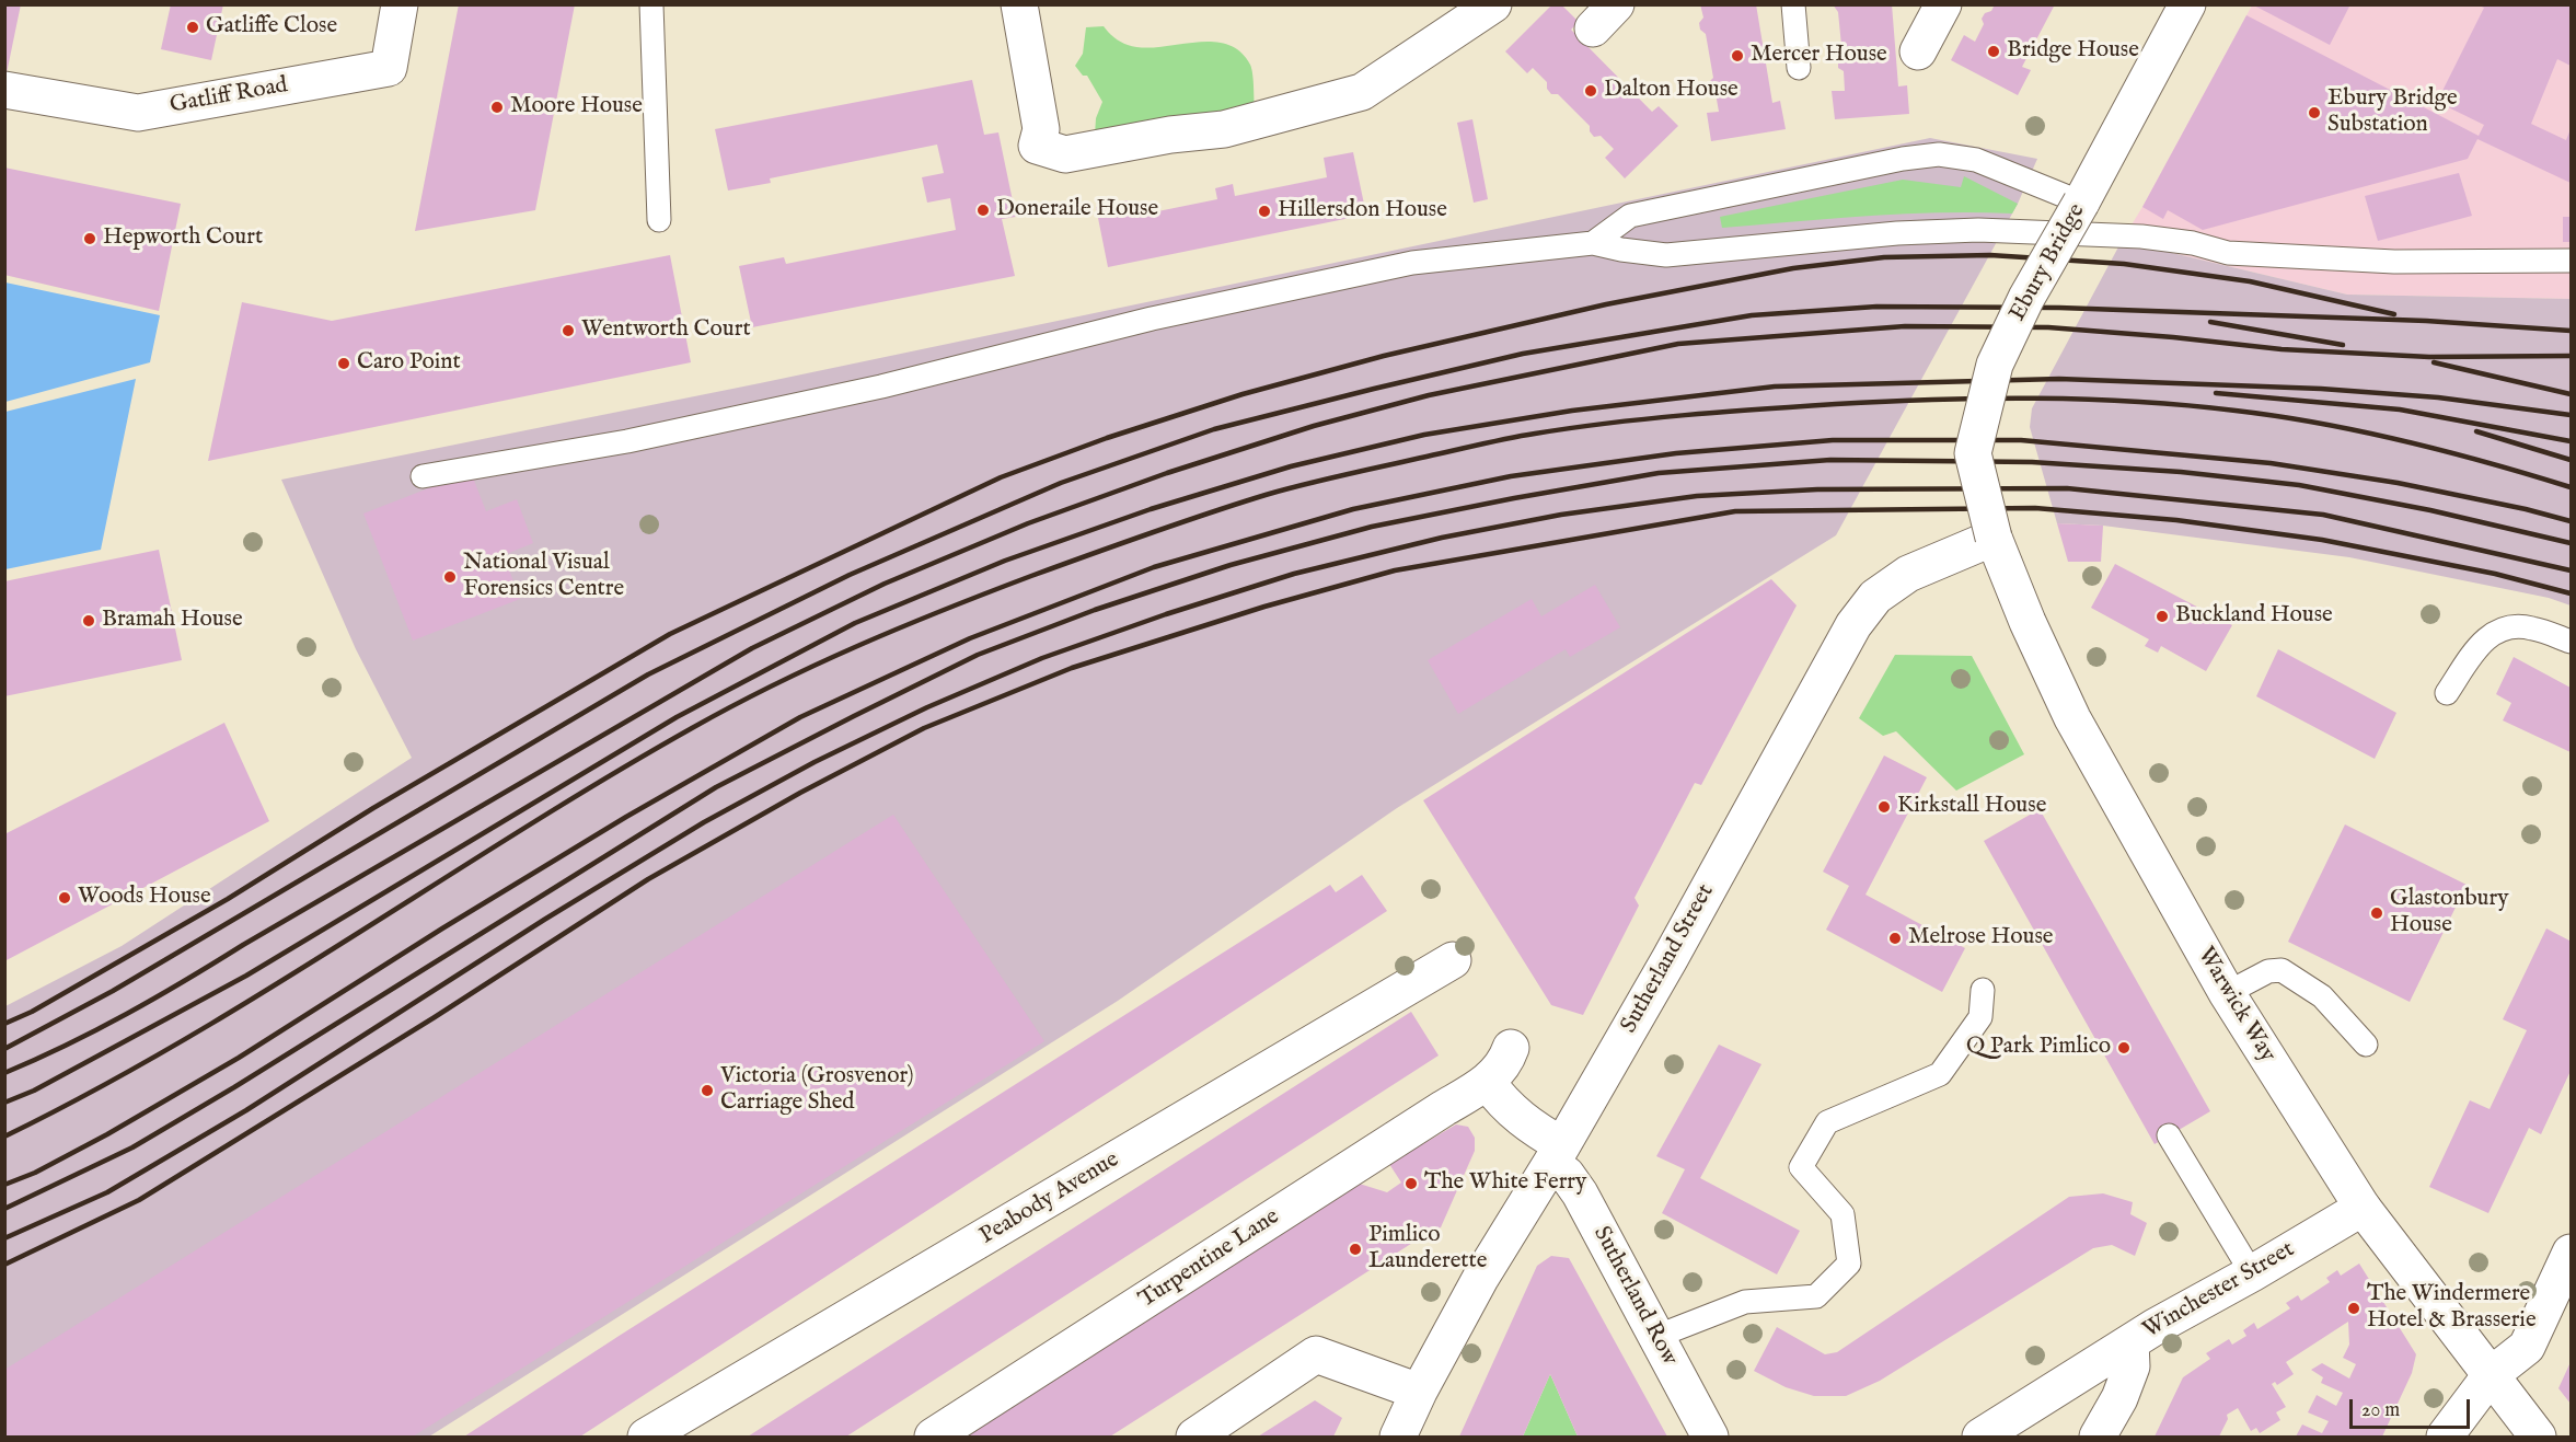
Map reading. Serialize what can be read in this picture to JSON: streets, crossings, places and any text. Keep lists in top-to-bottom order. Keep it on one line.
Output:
{"streets":{"street":["Gatliff Road","Ebury Bridge","Sutherland Street","Warwick Way","Peabody Avenue","Turpentine Lane","Winchester Street","Sutherland Row"]},"crossings":[["Ebury Bridge","Sutherland Street"],["Ebury Bridge","Warwick Way"],["Sutherland Street","Warwick Way"],["Sutherland Street","Sutherland Row"],["Warwick Way","Winchester Street"]],"places":["Gatliffe Close","Bridge House","Mercer House","Dalton House","Moore House","Ebury Bridge Substation","Doneraile House","Hillersdon House","Hepworth Court","Wentworth Court","Caro Point","National Visual Forensics Centre","Buckland House","Bramah House","Kirkstall House","Woods House","Glastonbury House","Melrose House","Q Park Pimlico","Victoria (Grosvenor) Carriage Shed","The White Ferry","Pimlico Launderette","The Windermere Hotel & Brasserie"],"scale_bar":"20 m"}
